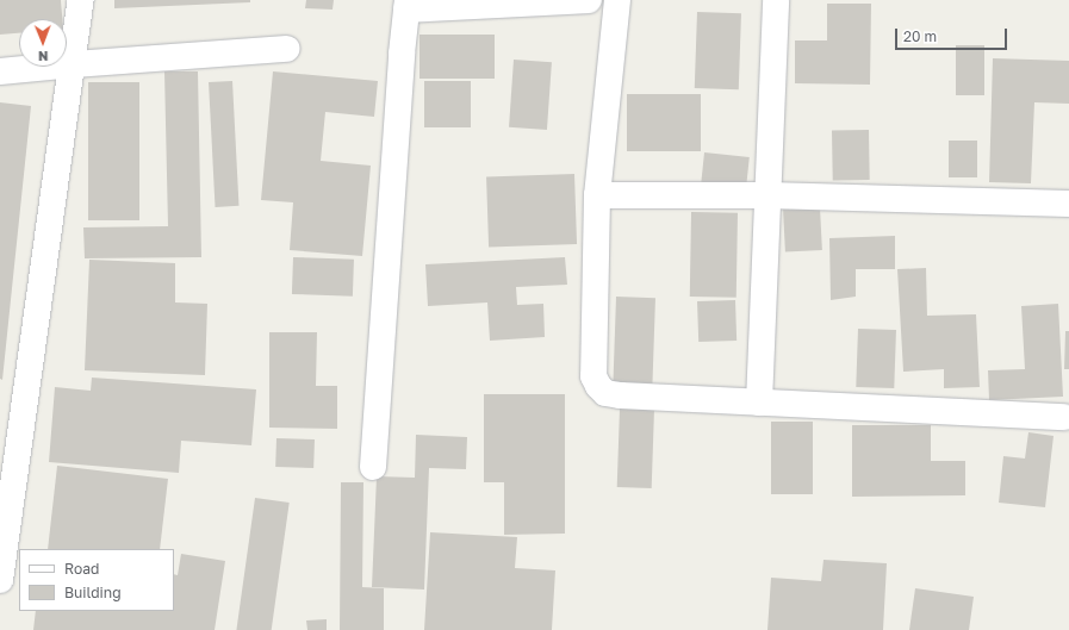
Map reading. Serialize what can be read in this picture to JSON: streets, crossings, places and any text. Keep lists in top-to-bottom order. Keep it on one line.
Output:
{"legend":["Road","Building"],"scale_bar":"20 m","north":"bottom"}
